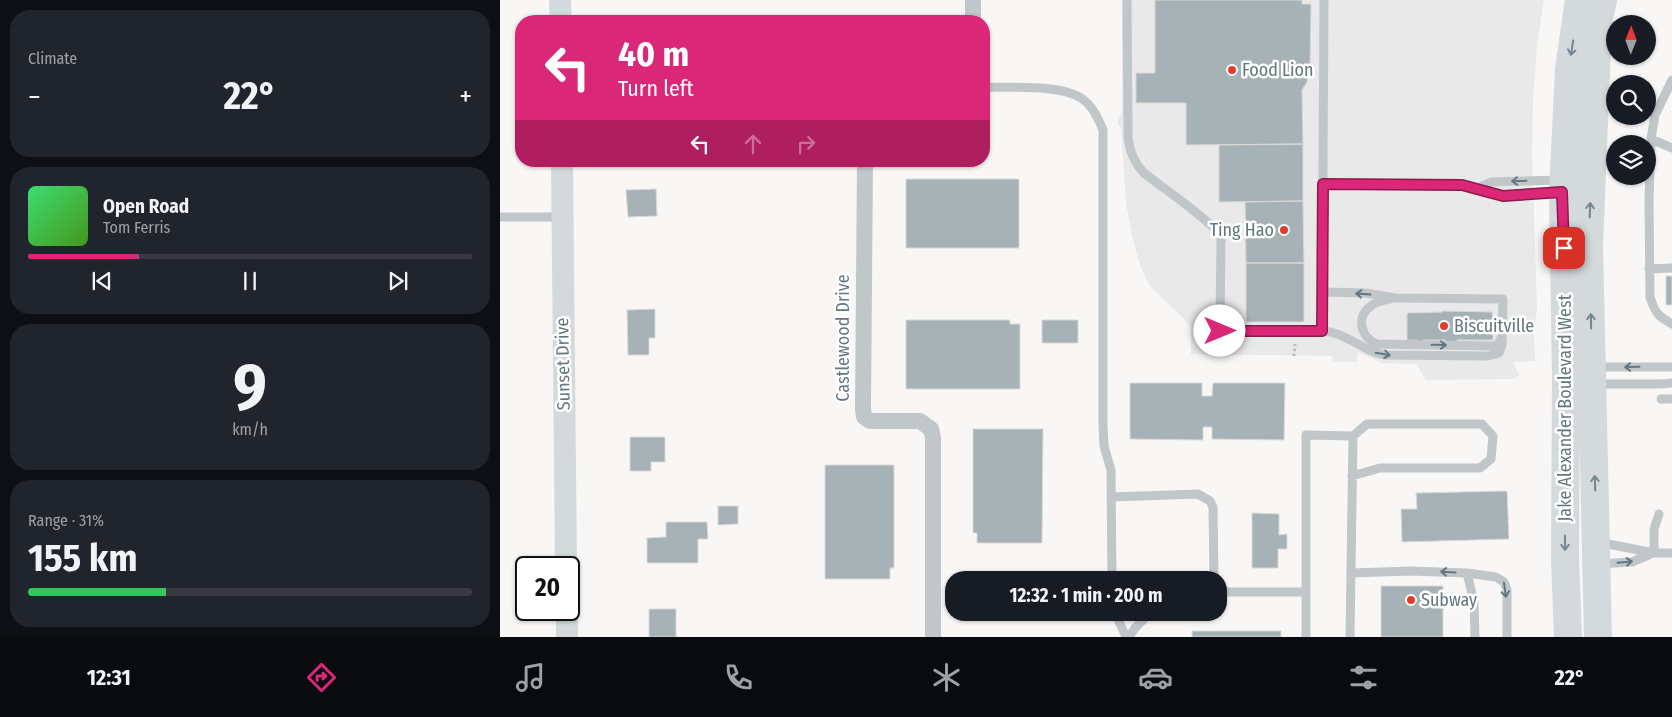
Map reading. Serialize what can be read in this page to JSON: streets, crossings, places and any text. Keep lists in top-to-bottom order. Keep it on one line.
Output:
{"streets":{"highway":["Jake Alexander Boulevard West"],"street":["Castlewood Drive","Sunset Drive"]},"places":["Food Lion","Ting Hao","Biscuitville","Subway"],"north":"top","page":{"tile":["Climate",["9","km/h"],["Range · 31%","155 km"]],"turn":["40 m","Turn left"],"heat":["−","22°","+"],"song":["Open Road","Tom Ferris"],"limit":"20","trip":"12:32 · 1 min · 200 m","tabs":["12:31","22°"]}}
